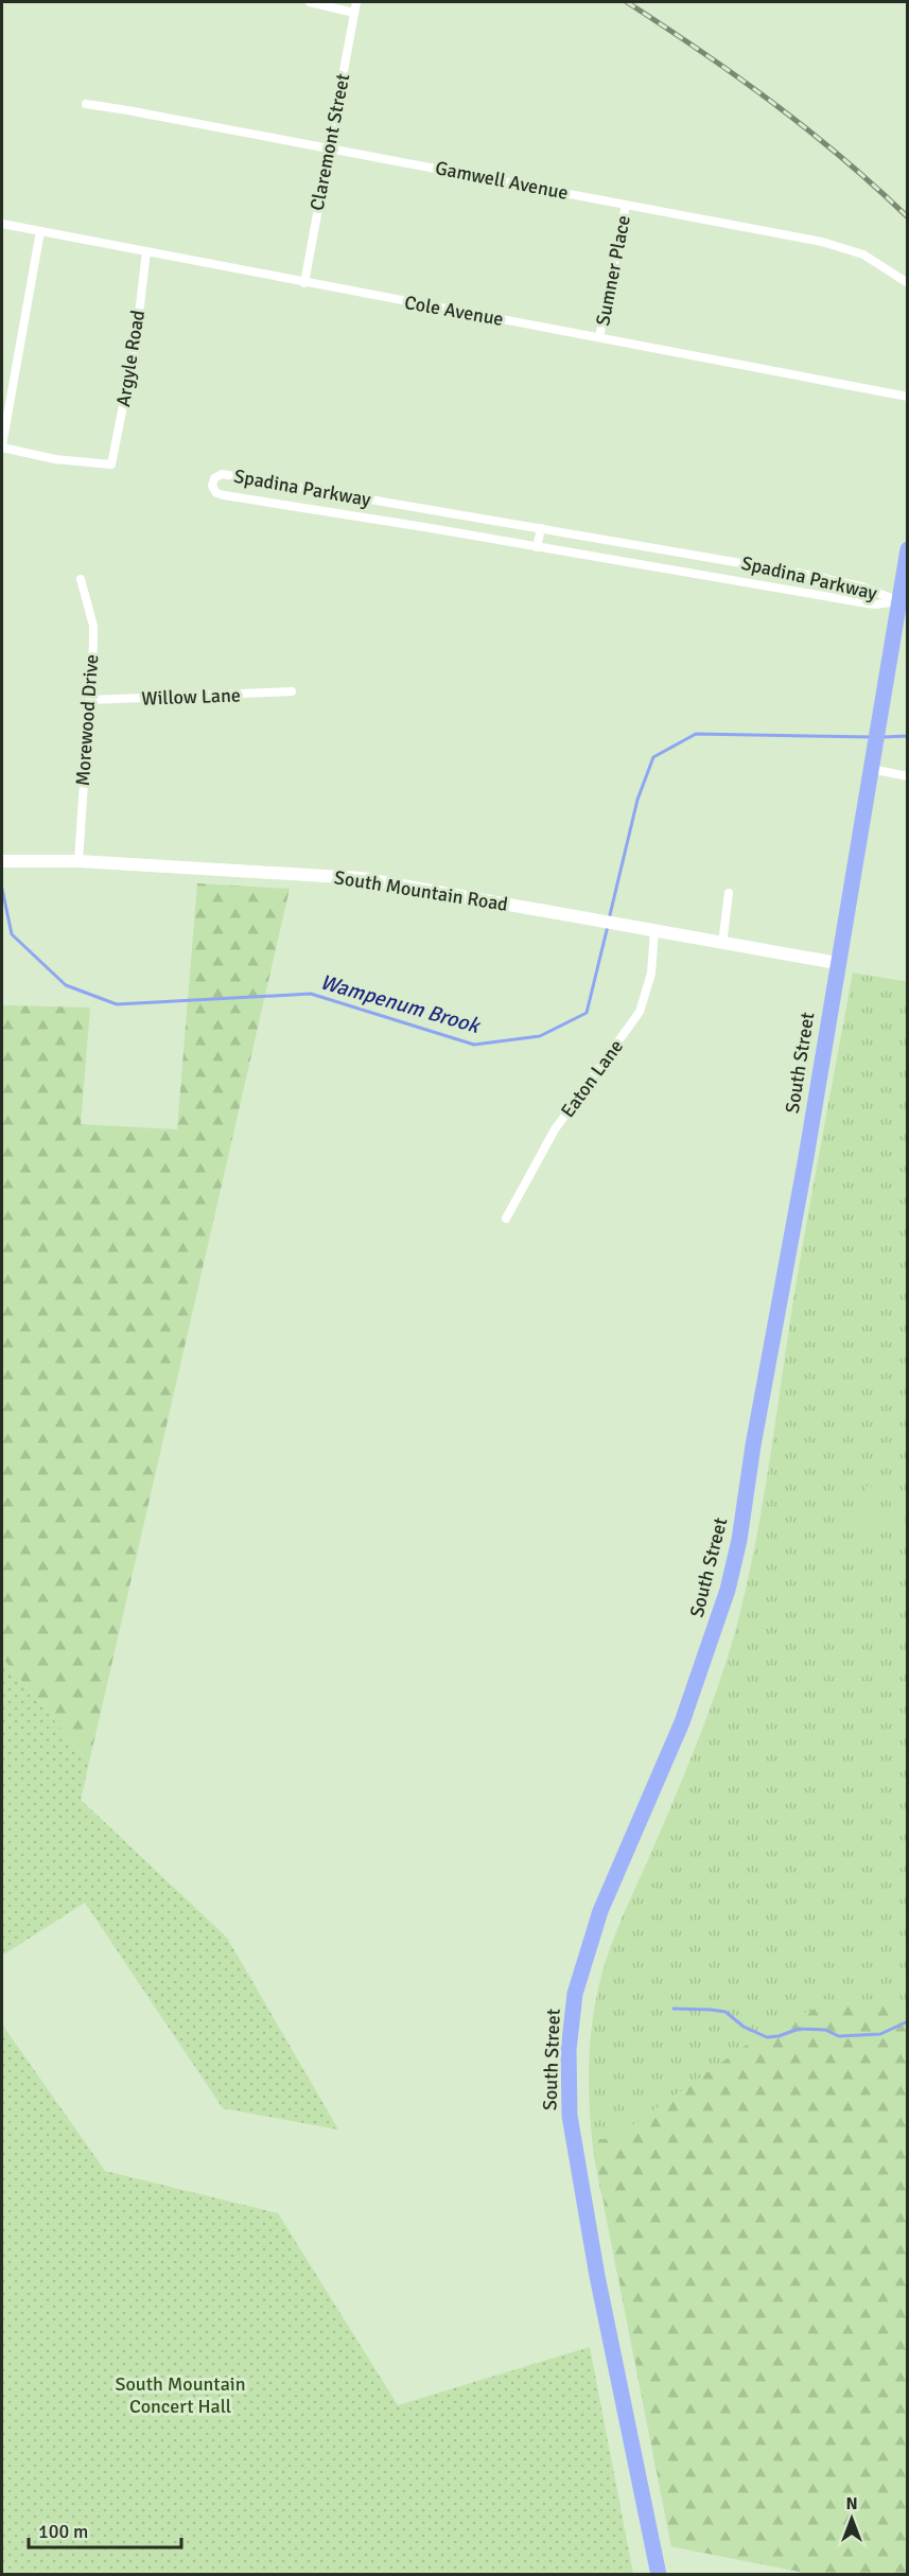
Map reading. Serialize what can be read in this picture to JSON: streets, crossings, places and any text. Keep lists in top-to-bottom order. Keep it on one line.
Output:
{"streets":{"highway":["South Street"],"street":["Claremont Street","Gamwell Avenue","Sumner Place","Cole Avenue","Argyle Road","Spadina Parkway","Willow Lane","Morewood Drive","South Mountain Road","Eaton Lane"]},"crossings":[["Claremont Street","Gamwell Avenue"],["Claremont Street","Cole Avenue"],["Gamwell Avenue","Sumner Place"],["Sumner Place","Cole Avenue"],["Cole Avenue","Argyle Road"],["Spadina Parkway","South Street"],["Willow Lane","Morewood Drive"],["Morewood Drive","South Mountain Road"],["South Mountain Road","South Street"],["South Mountain Road","Eaton Lane"]],"water":["Wampenum Brook"],"parks":["South Mountain Concert Hall"],"scale_bar":"100 m","north":"top"}
